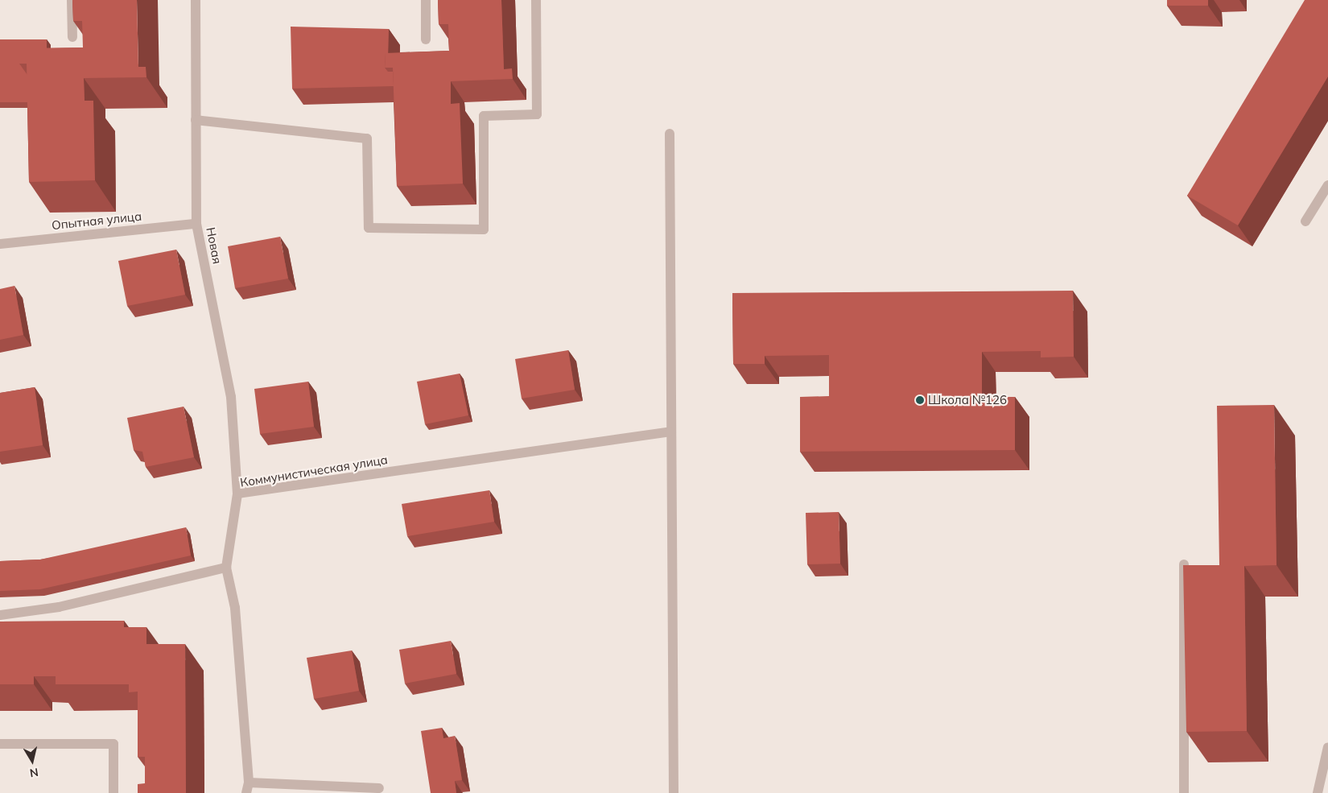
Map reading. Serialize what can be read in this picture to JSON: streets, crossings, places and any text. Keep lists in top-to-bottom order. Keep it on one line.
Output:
{"streets":{"street":["Опытная улица","Новая","Коммунистическая улица"]},"crossings":[["Опытная улица","Новая"],["Новая","Коммунистическая улица"]],"places":["Школа №126"],"north":"bottom"}
